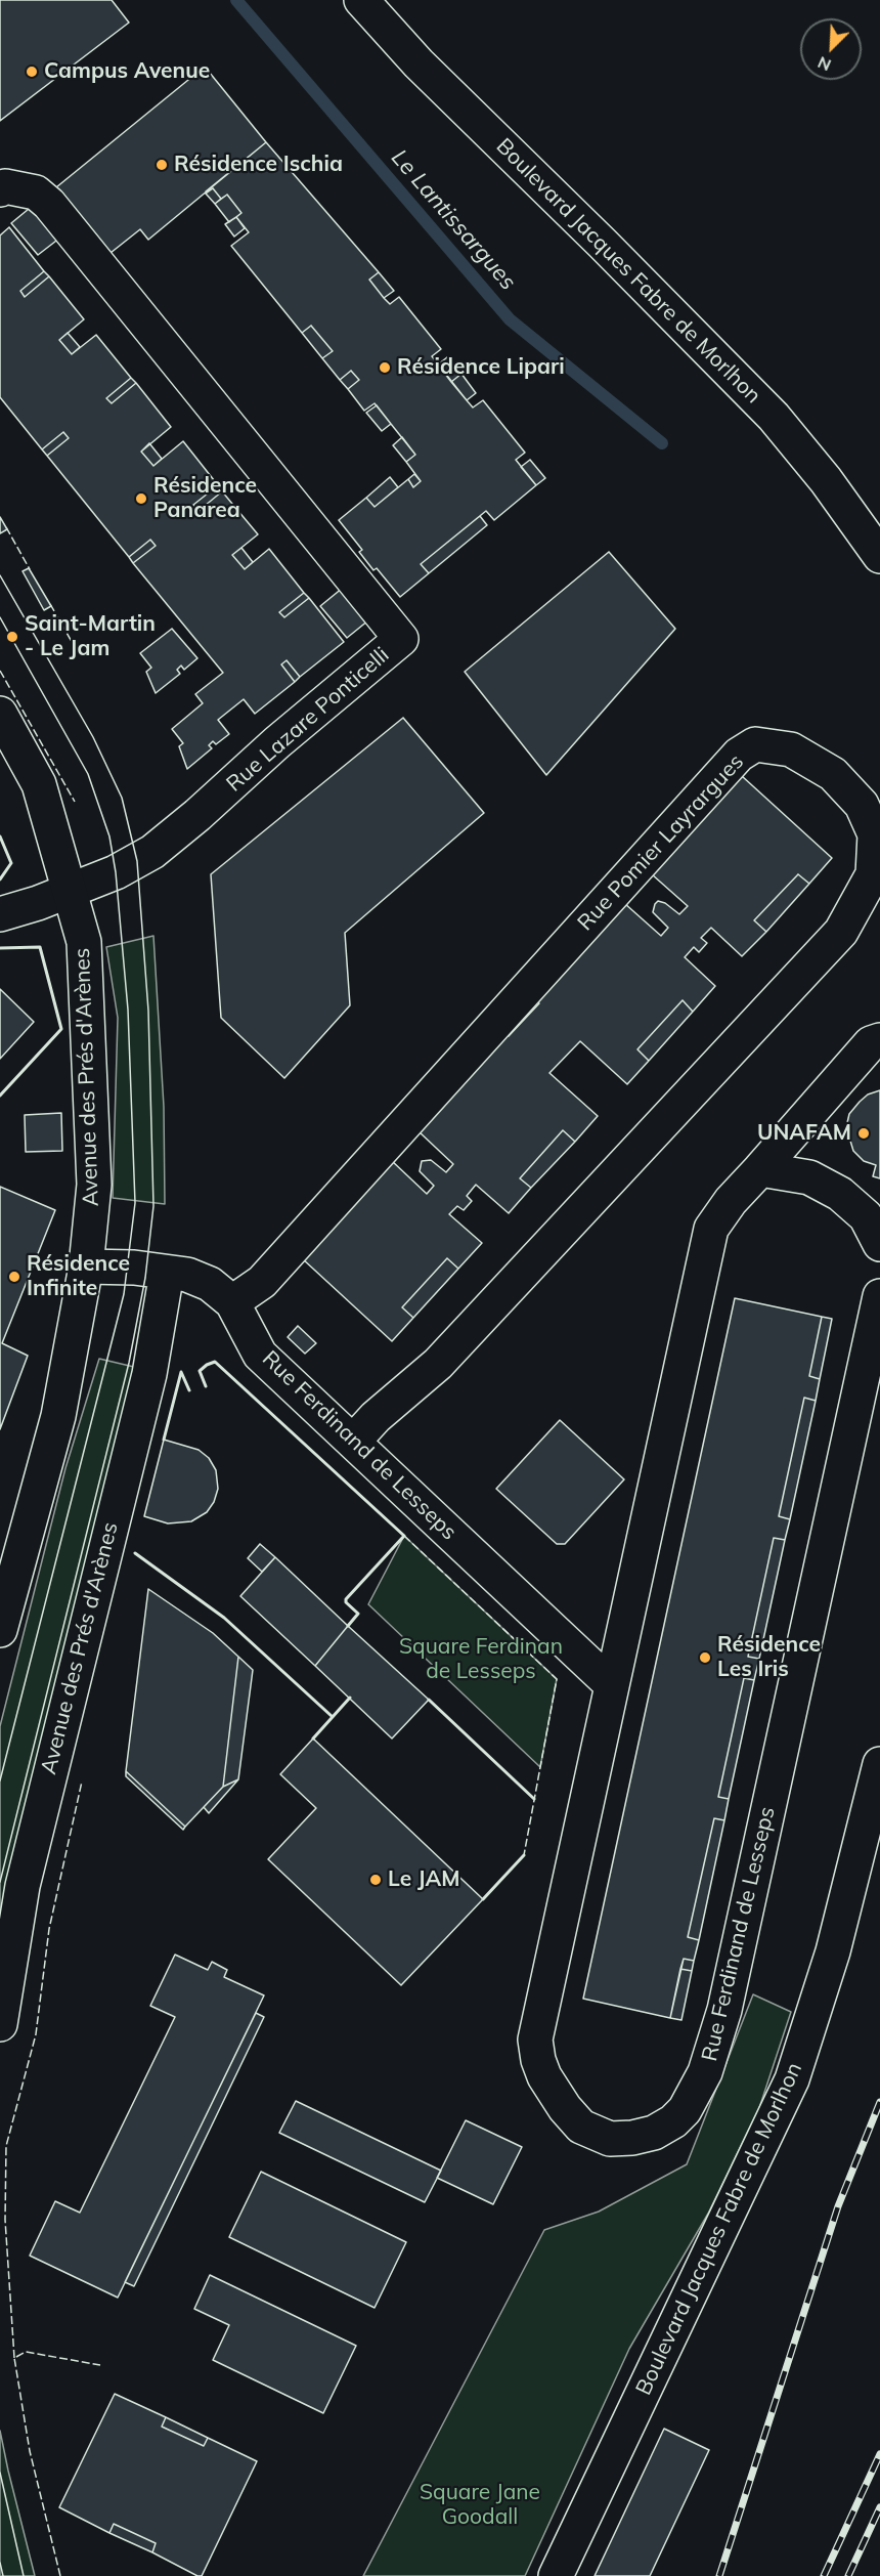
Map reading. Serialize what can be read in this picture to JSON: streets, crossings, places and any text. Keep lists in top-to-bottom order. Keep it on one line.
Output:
{"streets":{"street":["Boulevard Jacques Fabre de Morlhon","Rue Lazare Ponticelli","Rue Pomier Layrargues","Avenue des Prés d'Arènes","Rue Ferdinand de Lesseps"]},"crossings":[["Rue Lazare Ponticelli","Avenue des Prés d'Arènes"],["Rue Pomier Layrargues","Rue Ferdinand de Lesseps"],["Avenue des Prés d'Arènes","Rue Ferdinand de Lesseps"]],"water":["Le Lantissargues"],"parks":["Square Ferdinan de Lesseps","Square Jane Goodall"],"places":["Campus Avenue","Résidence Ischia","Résidence Lipari","Résidence Panarea","Saint-Martin - Le Jam","UNAFAM","Résidence Infinite","Résidence Les Iris","Le JAM"],"north":"bottom left"}
